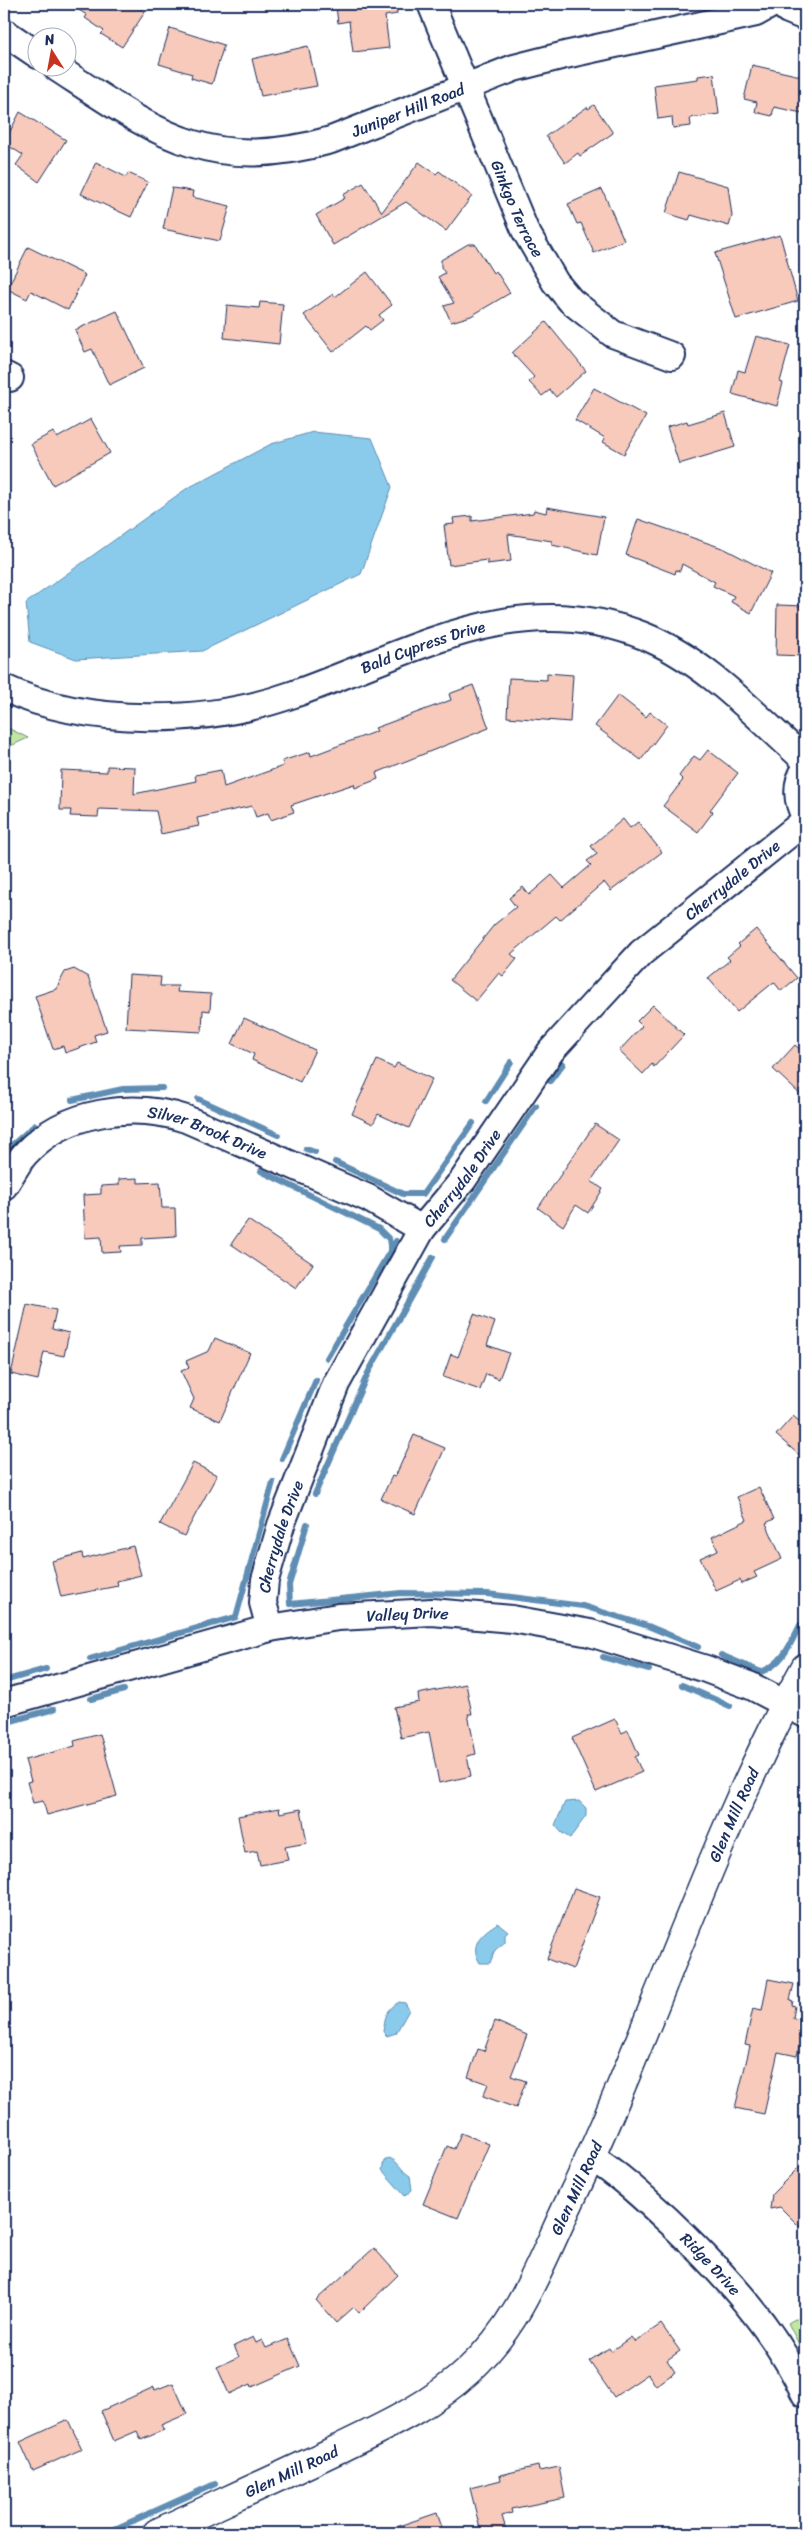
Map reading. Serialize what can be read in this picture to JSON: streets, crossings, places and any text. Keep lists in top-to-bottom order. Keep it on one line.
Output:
{"streets":{"main road":["Glen Mill Road"],"street":["Juniper Hill Road","Ginkgo Terrace","Bald Cypress Drive","Cherrydale Drive","Silver Brook Drive","Valley Drive","Ridge Drive"]},"crossings":[["Juniper Hill Road","Ginkgo Terrace"],["Cherrydale Drive","Silver Brook Drive"],["Cherrydale Drive","Valley Drive"],["Valley Drive","Glen Mill Road"],["Glen Mill Road","Ridge Drive"]],"north":"top"}
